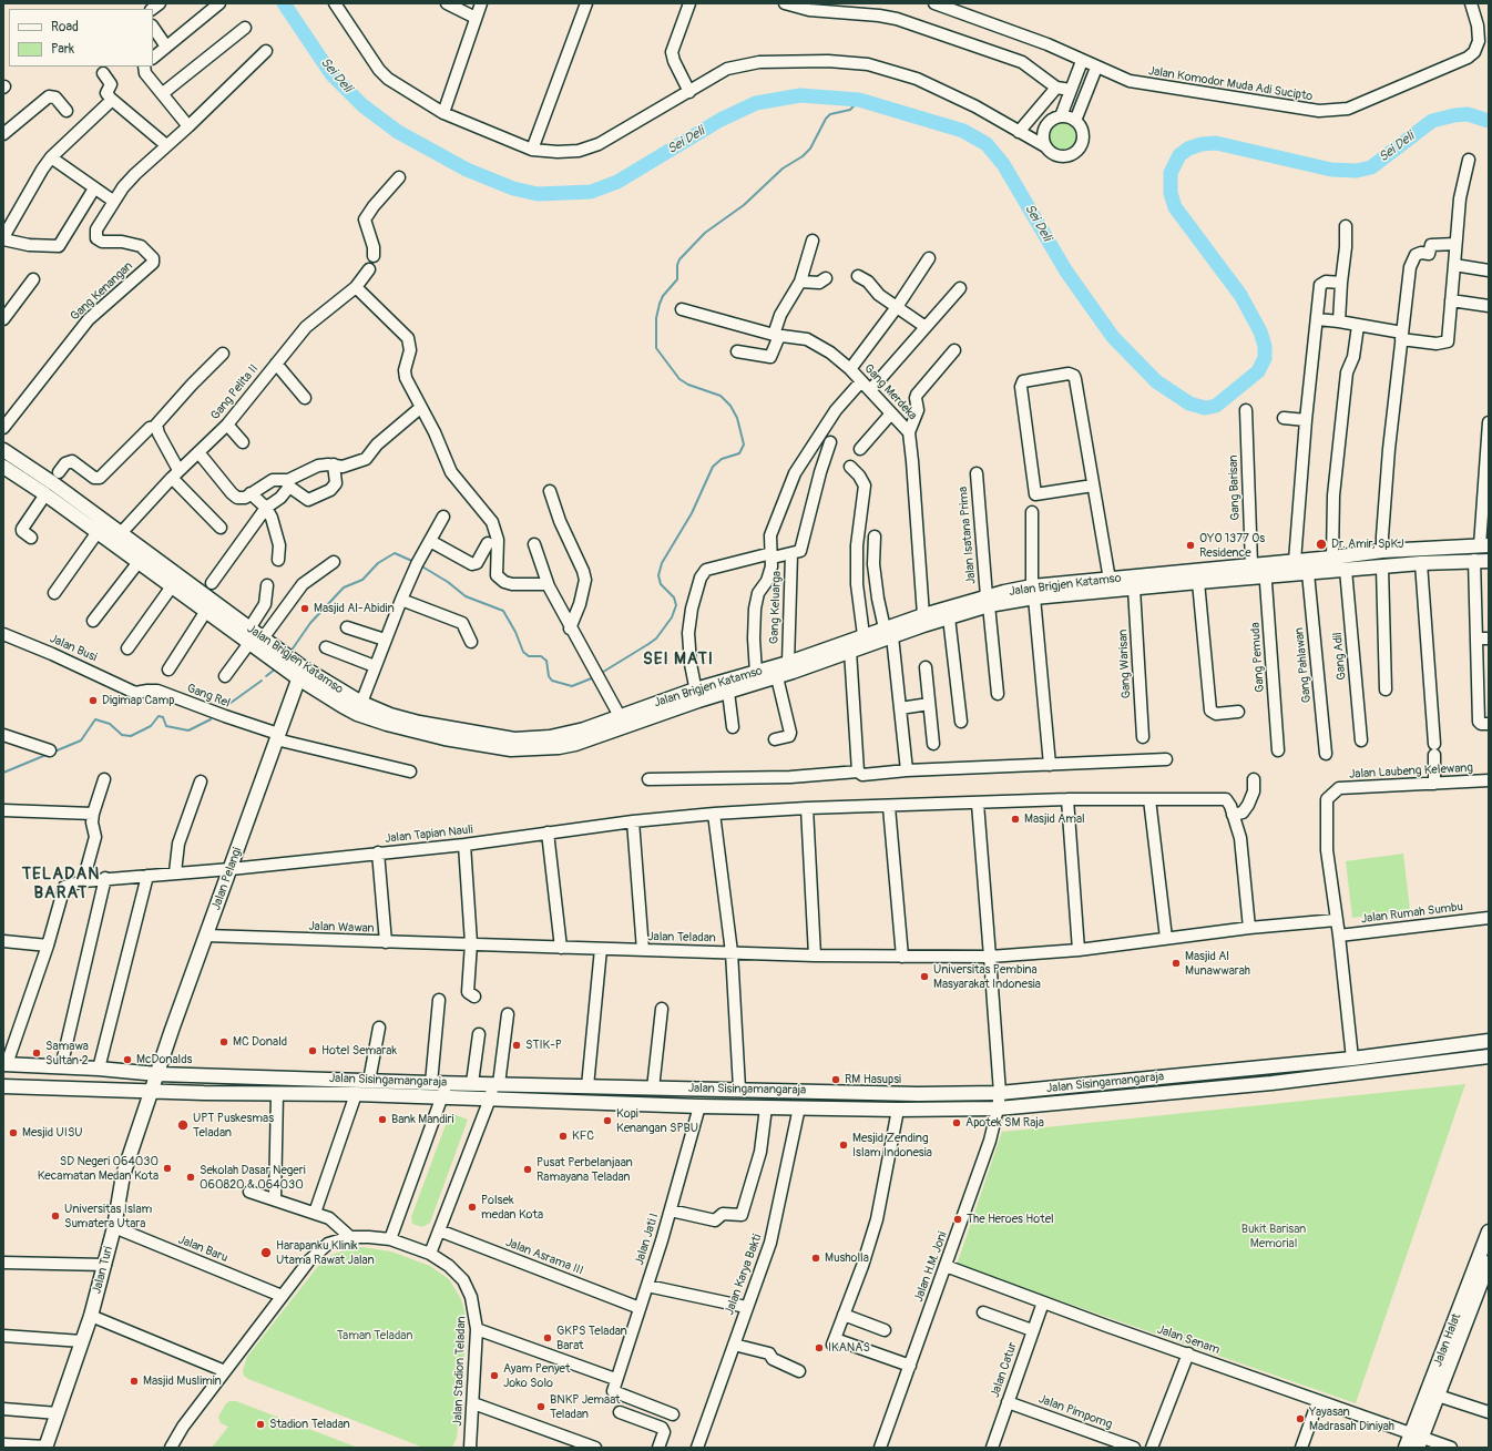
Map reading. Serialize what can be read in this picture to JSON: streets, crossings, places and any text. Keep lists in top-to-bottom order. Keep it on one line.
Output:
{"streets":{"main road":["Jalan Brigjen Katamso","Jalan Pelangi","Jalan Sisingamangaraja","Jalan Turi","Jalan Halat"],"street":["Jalan Komodor Muda Adi Sucipto","Gang Kenangan","Gang Pelita II","Gang Merdeka","Gang Barisan","Jalan Isatana Prima","Gang Keluarga","Jalan Busi","Gang Adil","Gang Pemuda","Gang Warisan","Gang Pahlawan","Gang Rel","Jalan Laubeng Kelewang","Jalan Tapian Nauli","Jalan Rumah Sumbu","Jalan Wawan","Jalan Teladan","Jalan Jati I","Jalan Baru","Jalan Asrama III","Jalan H.M. Joni","Jalan Karya Bakti","Jalan Senam","Jalan Catur","Jalan Stadion Teladan","Jalan Pimpomg"]},"crossings":[["Gang Pelita II","Jalan Brigjen Katamso"],["Gang Merdeka","Jalan Brigjen Katamso"],["Gang Barisan","Jalan Brigjen Katamso"],["Jalan Isatana Prima","Jalan Brigjen Katamso"],["Jalan Brigjen Katamso","Gang Keluarga"],["Jalan Brigjen Katamso","Gang Adil"],["Jalan Brigjen Katamso","Gang Pemuda"],["Jalan Brigjen Katamso","Gang Warisan"],["Jalan Brigjen Katamso","Gang Pahlawan"],["Jalan Brigjen Katamso","Jalan Pelangi"],["Jalan Busi","Gang Rel"],["Gang Rel","Jalan Pelangi"],["Jalan Laubeng Kelewang","Jalan Rumah Sumbu"],["Jalan Laubeng Kelewang","Jalan Teladan"],["Jalan Laubeng Kelewang","Jalan Sisingamangaraja"],["Jalan Tapian Nauli","Jalan Pelangi"],["Jalan Tapian Nauli","Jalan Wawan"],["Jalan Pelangi","Jalan Wawan"],["Jalan Pelangi","Jalan Sisingamangaraja"],["Jalan Pelangi","Jalan Turi"],["Jalan Wawan","Jalan Teladan"],["Jalan Teladan","Jalan H.M. Joni"],["Jalan Sisingamangaraja","Jalan Jati I"],["Jalan Sisingamangaraja","Jalan H.M. Joni"],["Jalan Sisingamangaraja","Jalan Turi"],["Jalan Sisingamangaraja","Jalan Karya Bakti"],["Jalan Jati I","Jalan Asrama III"],["Jalan Baru","Jalan Turi"],["Jalan Baru","Jalan Stadion Teladan"],["Jalan H.M. Joni","Jalan Senam"],["Jalan Senam","Jalan Halat"],["Jalan Senam","Jalan Catur"],["Jalan Catur","Jalan Pimpomg"]],"districts":["SEI MATI","TELADAN BARAT"],"water":["Sei Deli"],"parks":["Bukit Barisan Memorial","Taman Teladan"],"places":["Dr. Amir, SpKJ","OYO 1377 Os Residence","Masjid Al-Abidin","Digimap Camp","Masjid Amal","Masjid Al Munawwarah","Universitas Pembina Masyarakat Indonesia","MC Donald","STIK-P","Hotel Semarak","Samawa Sultan 2","McDonalds","RM Hasupsi","Bank Mandiri","Kopi Kenangan SPBU","Apotek SM Raja","UPT Puskesmas Teladan","Mesjid UISU","KFC","Mesjid Zending Islam Indonesia","SD Negeri 064030 Kecamatan Medan Kota","Pusat Perbelanjaan Ramayana Teladan","Sekolah Dasar Negeri 060820 & 064030","Polsek medan Kota","Universitas Islam Sumatera Utara","The Heroes Hotel","Harapanku Klinik Utama Rawat Jalan","Musholla","GKPS Teladan Barat","IKANAS","Ayam Penyet Joko Solo","Masjid Muslimin","BNKP Jemaat Teladan","Yayasan Madrasah Diniyah","Stadion Teladan"],"legend":["Road","Park"]}
